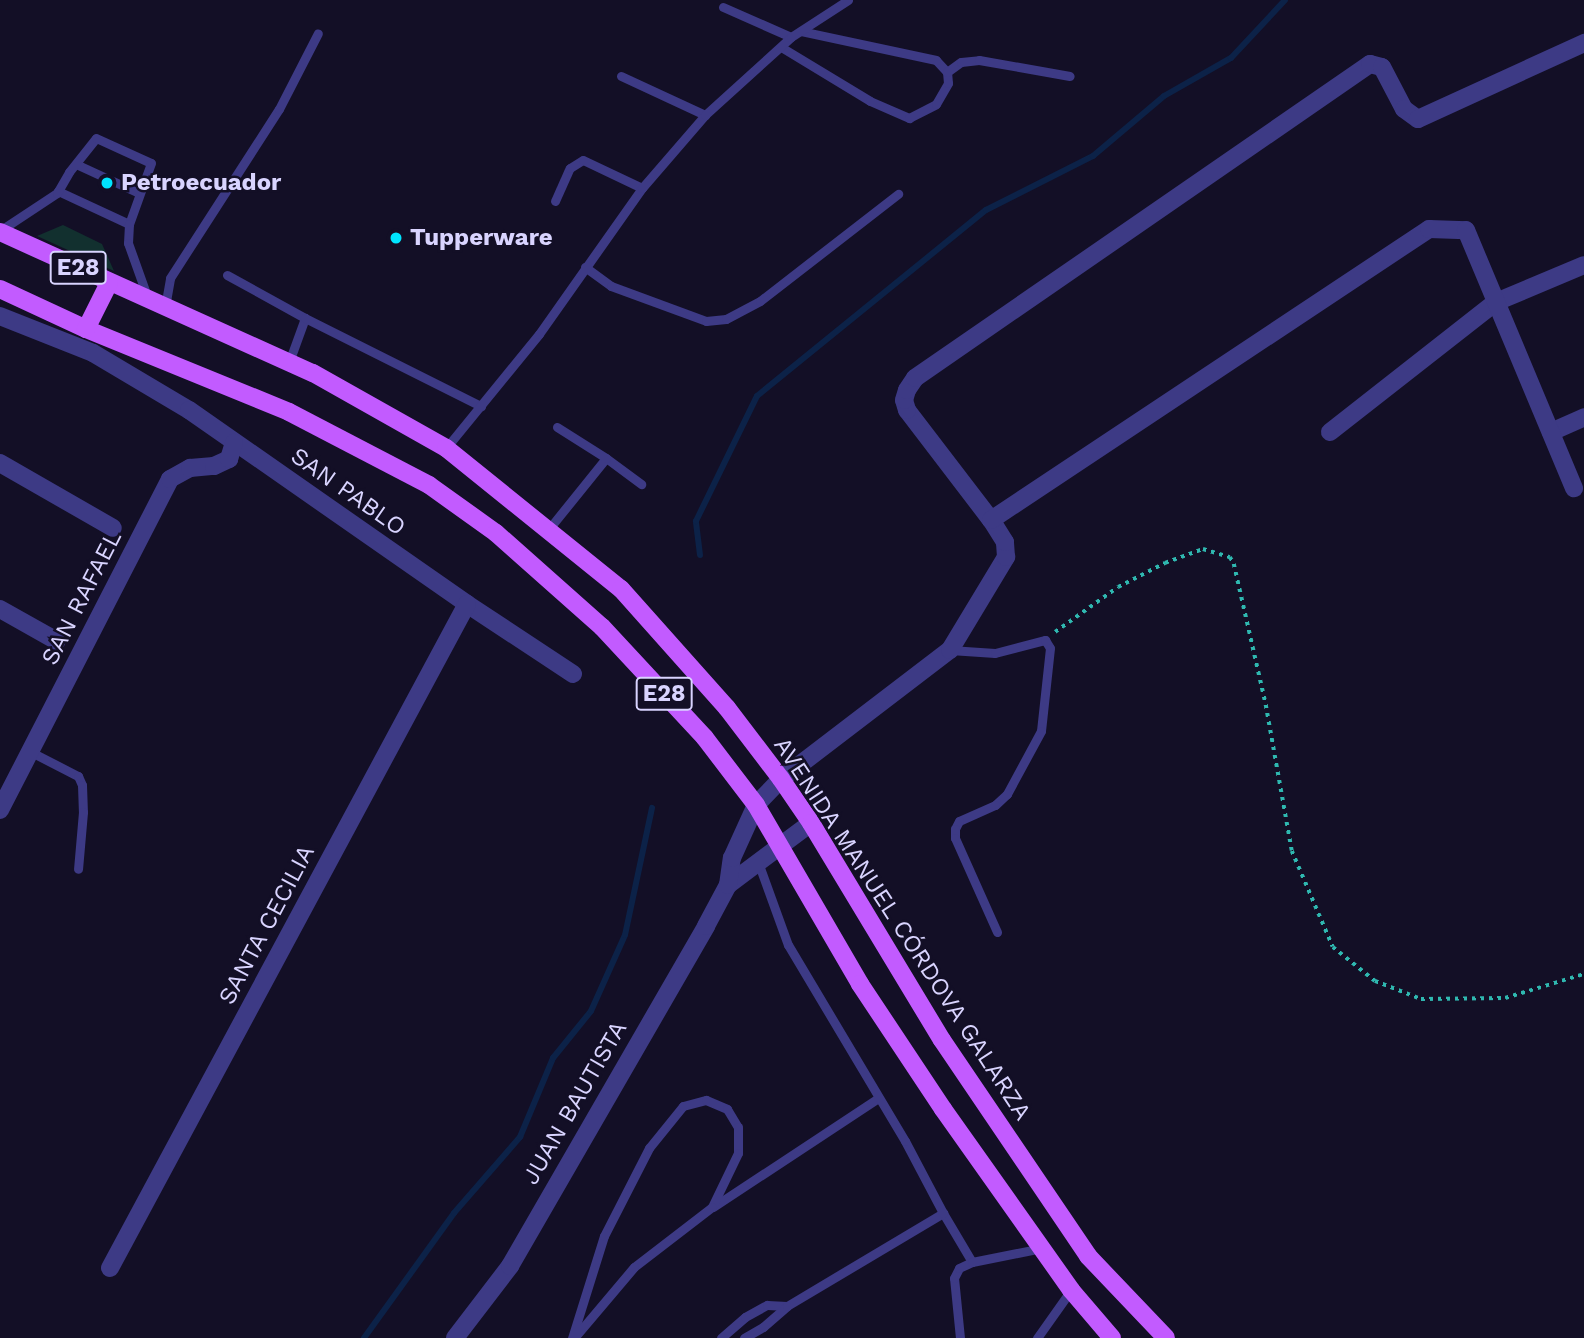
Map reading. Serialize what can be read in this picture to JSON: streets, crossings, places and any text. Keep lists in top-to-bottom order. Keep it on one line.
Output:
{"streets":{"main road":["E28","AVENIDA MANUEL CÓRDOVA GALARZA"],"street":["SAN PABLO","SAN RAFAEL","SANTA CECILIA","JUAN BAUTISTA"]},"crossings":[["E28","JUAN BAUTISTA"],["SAN PABLO","SAN RAFAEL"],["SAN PABLO","SANTA CECILIA"],["AVENIDA MANUEL CÓRDOVA GALARZA","JUAN BAUTISTA"]],"places":["Petroecuador","Tupperware"]}
